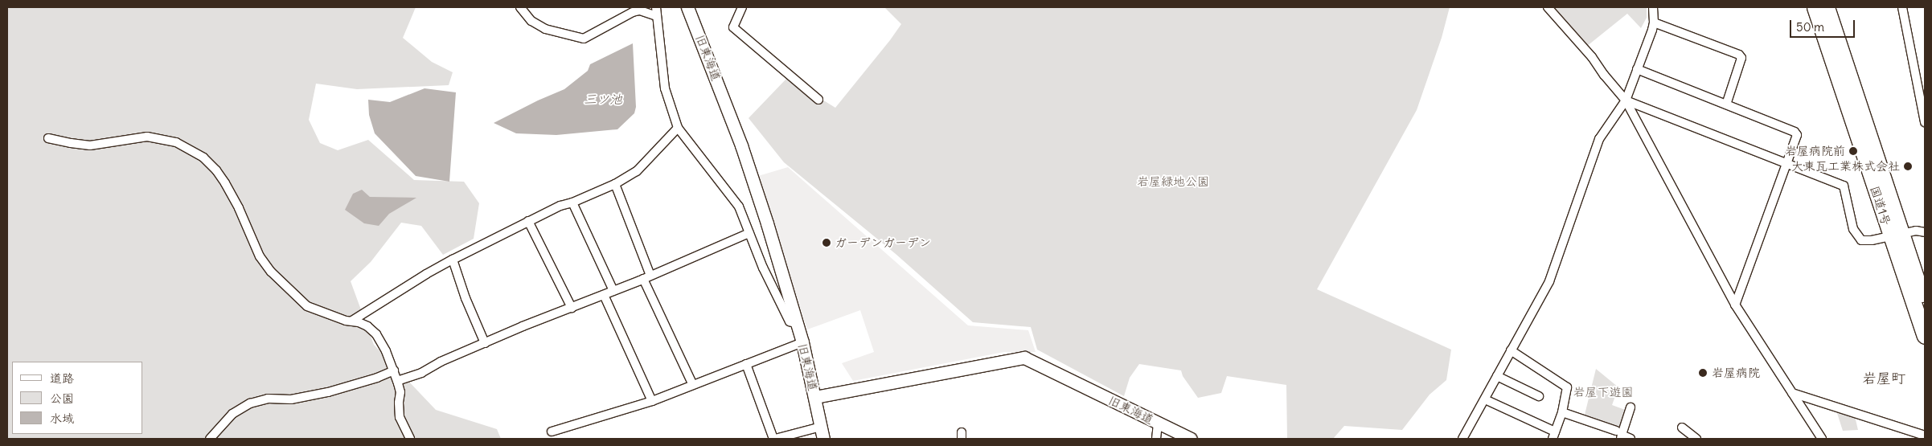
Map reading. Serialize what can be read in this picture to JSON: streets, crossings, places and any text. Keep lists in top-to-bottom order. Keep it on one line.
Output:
{"streets":{"highway":["国道1号"],"street":["旧東海道"]},"districts":["岩屋町"],"water":["三ツ池"],"parks":["岩屋緑地公園","岩屋下遊園"],"places":["岩屋病院前","大東瓦工業株式会社","ガーデンガーデン","岩屋病院"],"legend":["道路","公園","水域"],"scale_bar":"50 m"}
